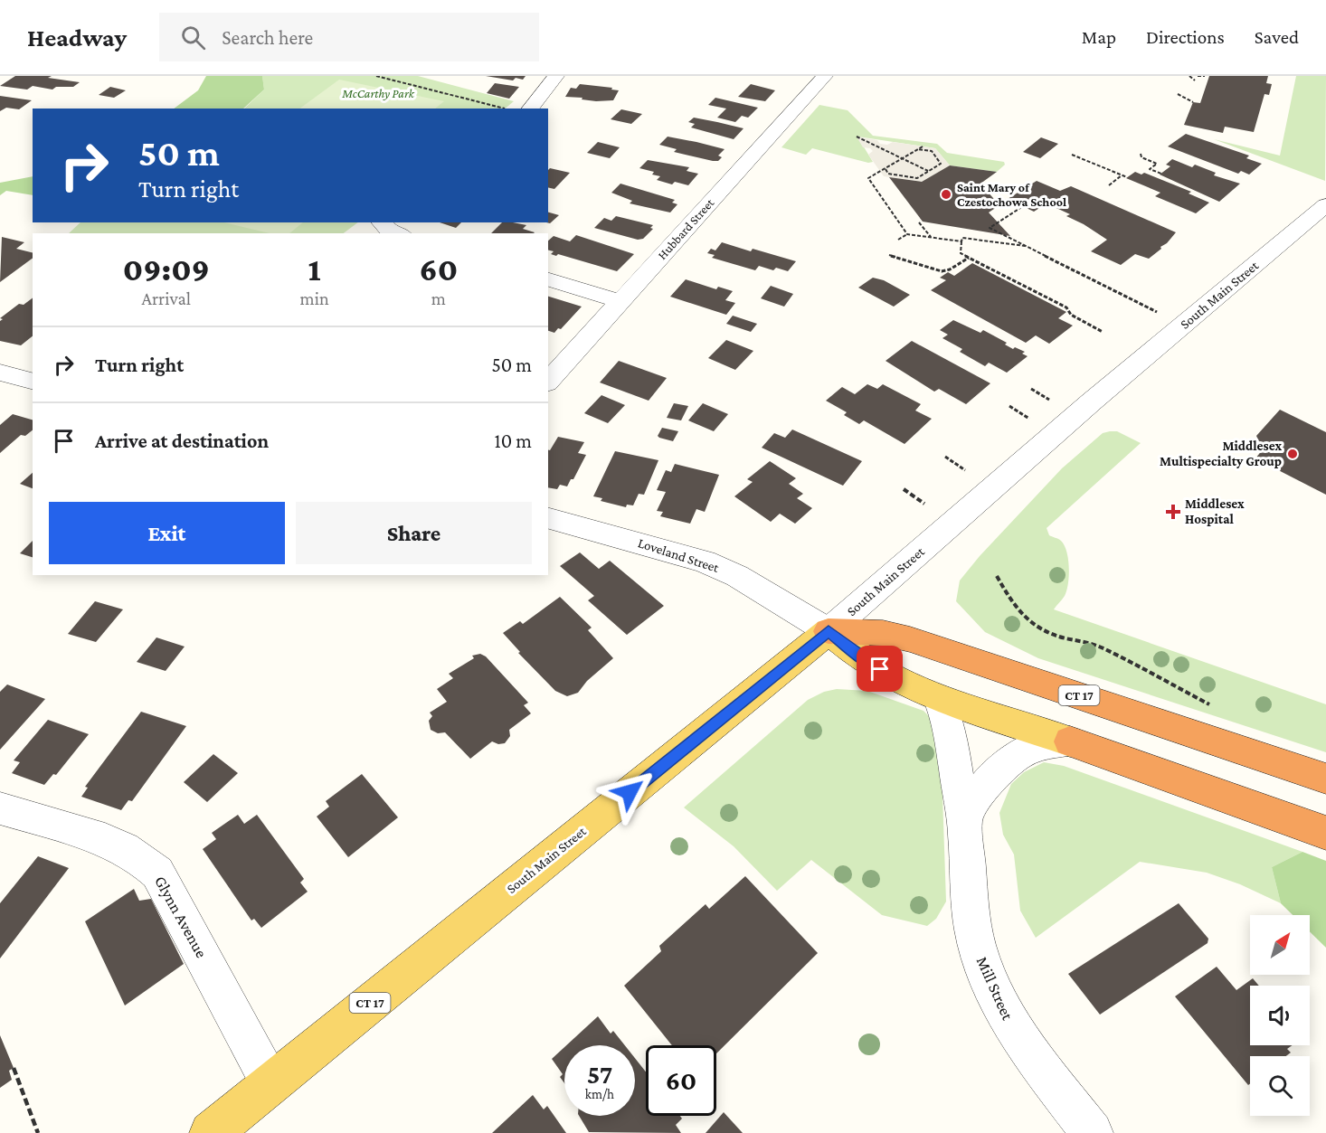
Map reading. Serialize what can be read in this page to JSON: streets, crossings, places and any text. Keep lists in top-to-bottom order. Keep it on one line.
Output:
{"streets":{"highway":["CT 17"],"main road":["South Main Street"],"street":["Hubbard Street","Loveland Street","Glynn Avenue","Mill Street"]},"crossings":[["South Main Street","Loveland Street"],["South Main Street","CT 17"],["South Main Street","Glynn Avenue"],["Loveland Street","CT 17"]],"parks":["McCarthy Park"],"places":{"other":["Saint Mary of Czestochowa School","Middlesex Multispecialty Group"],"health":["Middlesex Hospital"]},"north":"top right","page":{"header":"Headway","search":"Search here","nav":["Map","Directions","Saved"],"turn":["50 m","Turn right"],"eta":["09:09","Arrival","1","min","60","m"],"list":[{"name":"Turn right","value":"50 m"},{"name":"Arrive at destination","value":"10 m"}],"buttons":["Exit","Share"],"speed":"57 km/h","limit":"60"}}
